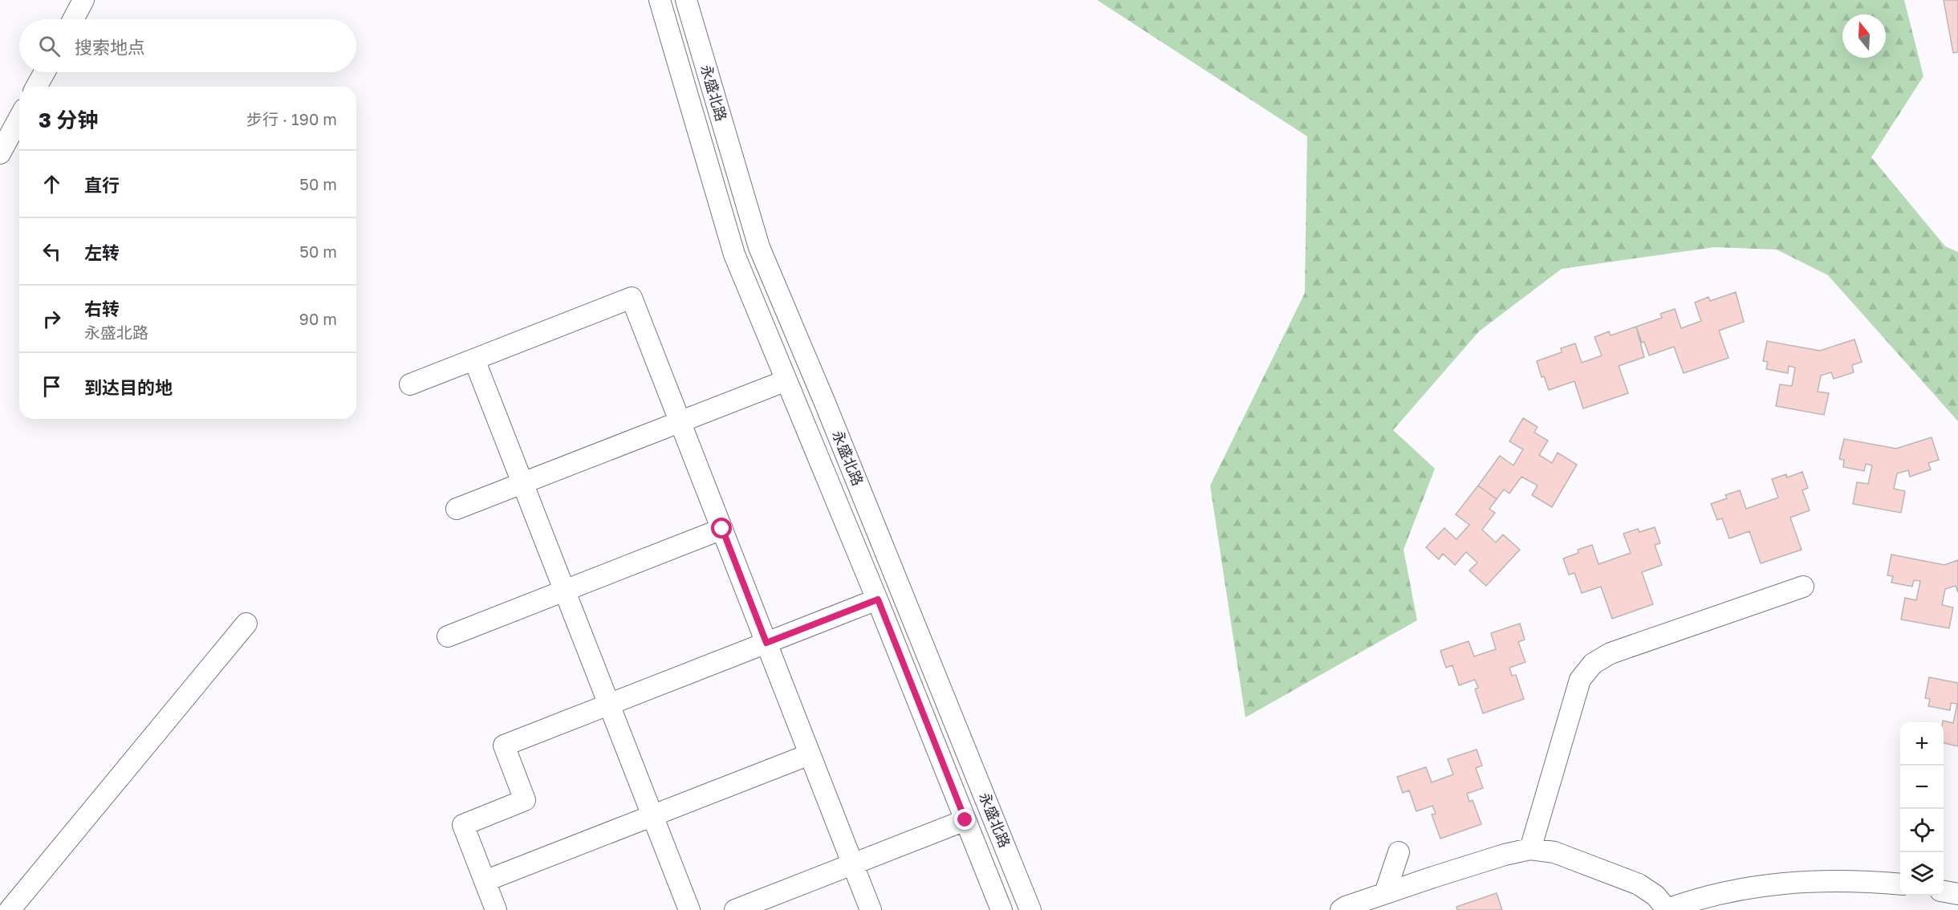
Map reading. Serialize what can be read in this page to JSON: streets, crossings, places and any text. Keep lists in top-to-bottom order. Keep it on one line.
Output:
{"streets":{"street":["永盛北路"]},"north":"top","page":{"search":"搜索地点","heading":["3 分钟","步行 · 190 m"],"list":[["直行","50 m"],["左转","50 m"],["右转","永盛北路","90 m"],"到达目的地"],"map_buttons":["+","−"]}}
